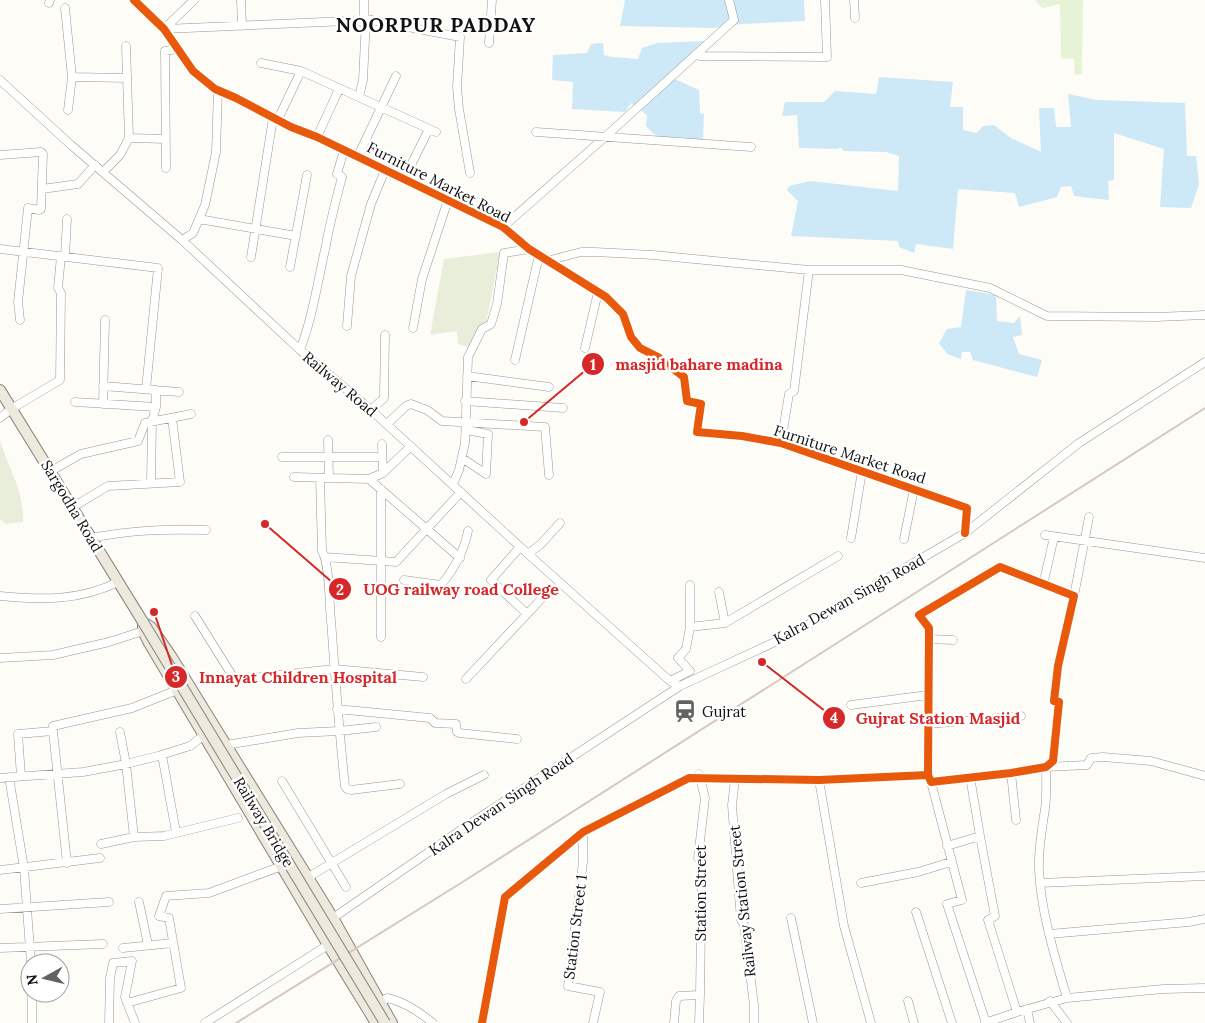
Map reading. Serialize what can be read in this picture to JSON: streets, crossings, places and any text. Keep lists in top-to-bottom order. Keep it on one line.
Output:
{"streets":{"main road":["Sargodha Road","Railway Bridge"],"street":["Furniture Market Road","Railway Road","Kalra Dewan Singh Road","Station Street","Railway Station Street","Station Street 1"]},"crossings":[["Furniture Market Road","Kalra Dewan Singh Road"],["Railway Road","Kalra Dewan Singh Road"],["Sargodha Road","Railway Bridge"]],"districts":["NOORPUR PADDAY"],"places":{"other":["masjid bahare madina","UOG railway road College","Innayat Children Hospital","Gujrat Station Masjid"],"station":["Gujrat"]},"north":"left"}
